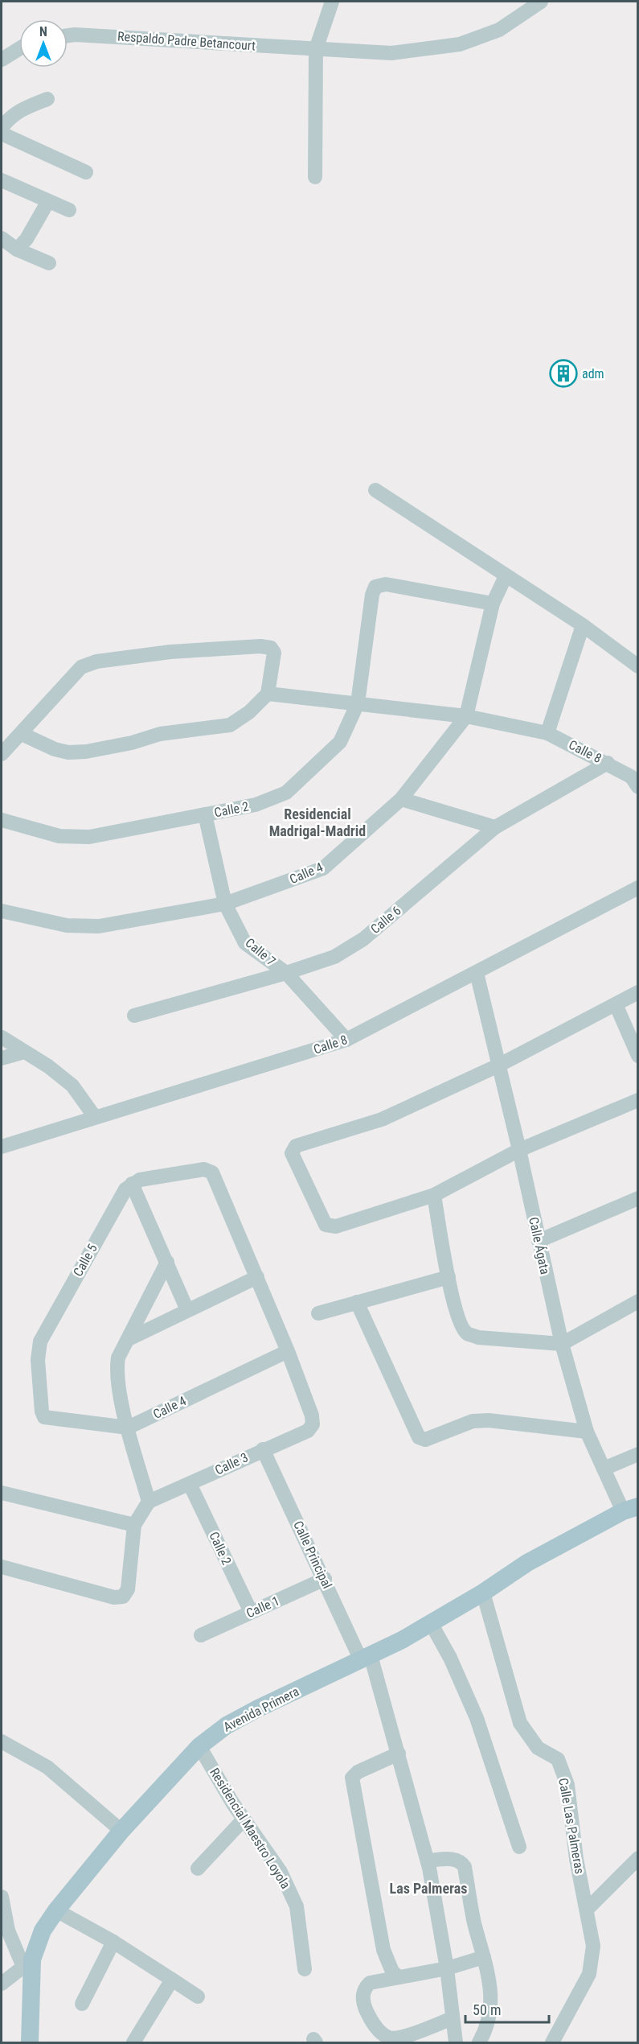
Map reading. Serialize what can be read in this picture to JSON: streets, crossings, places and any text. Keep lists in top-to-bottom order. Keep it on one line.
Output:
{"streets":{"main road":["Avenida Primera"],"street":["Respaldo Padre Betancourt","Calle 8","Calle 2","Calle 4","Calle 6","Calle 7","Calle Ágata","Calle 5","Calle 3","Calle Principal","Calle 1","Calle Las Palmeras","Residencial Maestro Loyola"]},"crossings":[["Calle 8","Calle 2"],["Calle 8","Calle 4"],["Calle 8","Calle 6"],["Calle 8","Calle 7"],["Calle 8","Calle Ágata"],["Calle 2","Calle 4"],["Calle 2","Calle 7"],["Calle 2","Calle 3"],["Calle 2","Calle 1"],["Calle 4","Calle 7"],["Calle 4","Calle 5"],["Calle 4","Calle 3"],["Calle 6","Calle 7"],["Calle Ágata","Avenida Primera"],["Calle 3","Calle Principal"],["Calle Principal","Calle 1"],["Calle Principal","Avenida Primera"],["Avenida Primera","Calle Las Palmeras"],["Avenida Primera","Residencial Maestro Loyola"]],"districts":["Residencial Madrigal-Madrid","Las Palmeras"],"places":{"building":["adm"]},"scale_bar":"50 m","north":"top"}
